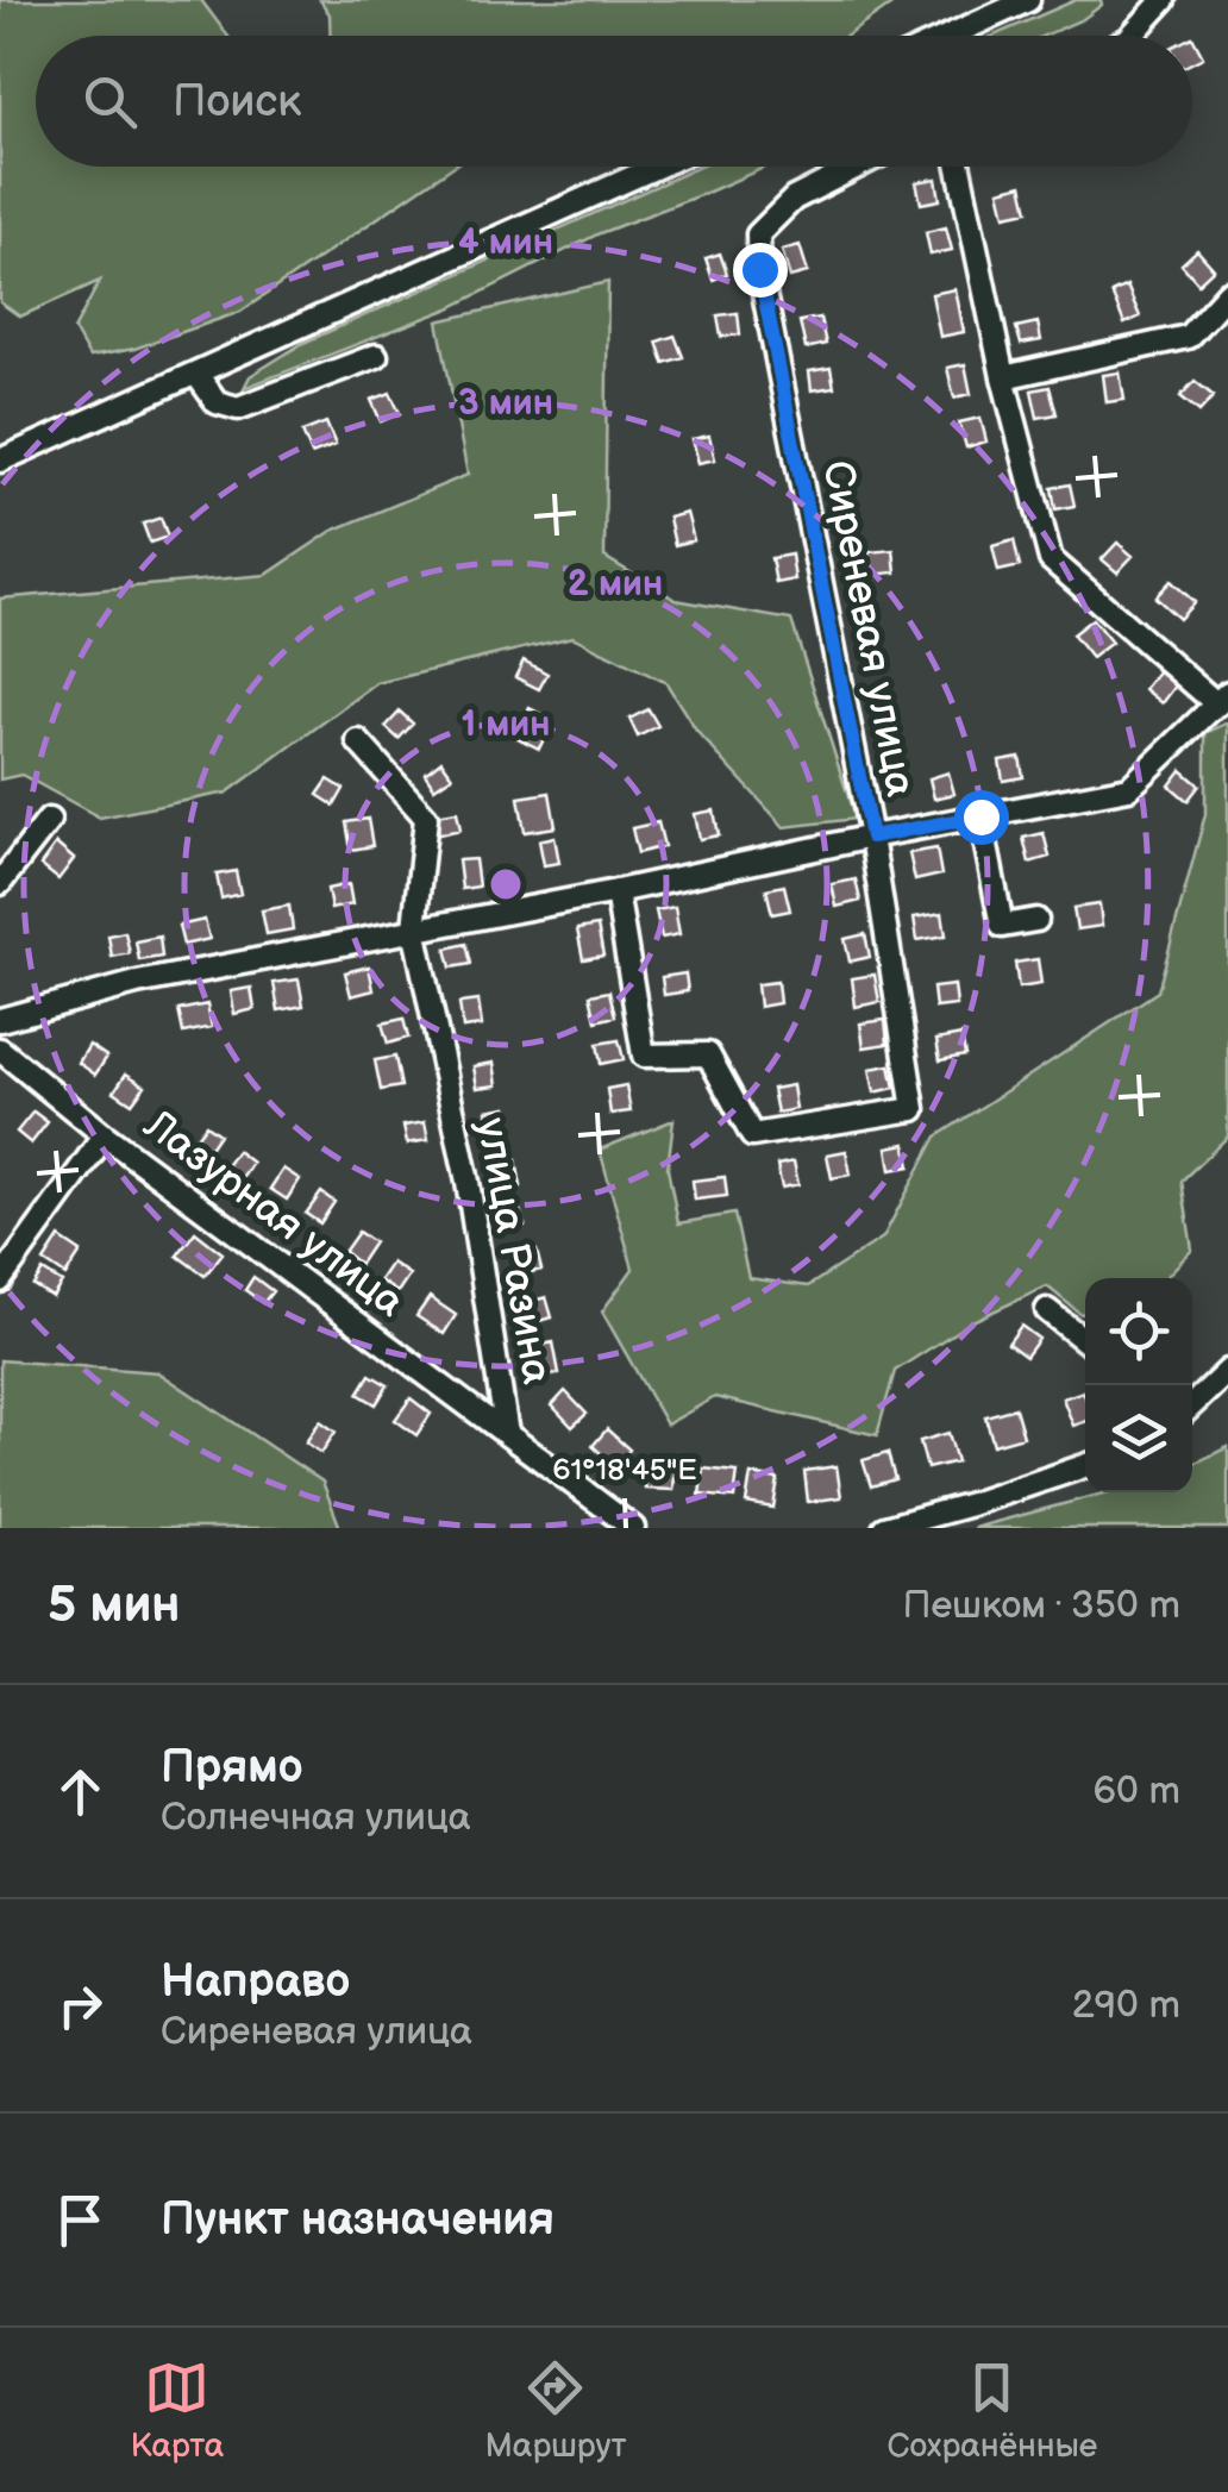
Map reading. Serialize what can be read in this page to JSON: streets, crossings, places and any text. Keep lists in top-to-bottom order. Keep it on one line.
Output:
{"streets":{"street":["Сиреневая улица","Лазурная улица","улица Разина"]},"crossings":[["Лазурная улица","улица Разина"]],"page":{"search":"Поиск","heading":["5 мин","Пешком · 350 m"],"list":[["Прямо","Солнечная улица","60 m"],["Направо","Сиреневая улица","290 m"],"Пункт назначения"],"nav":["Карта","Маршрут","Сохранённые"]},"coordinates":["61°18'45\"E"],"rings":["4 мин","3 мин","2 мин","1 мин"]}
